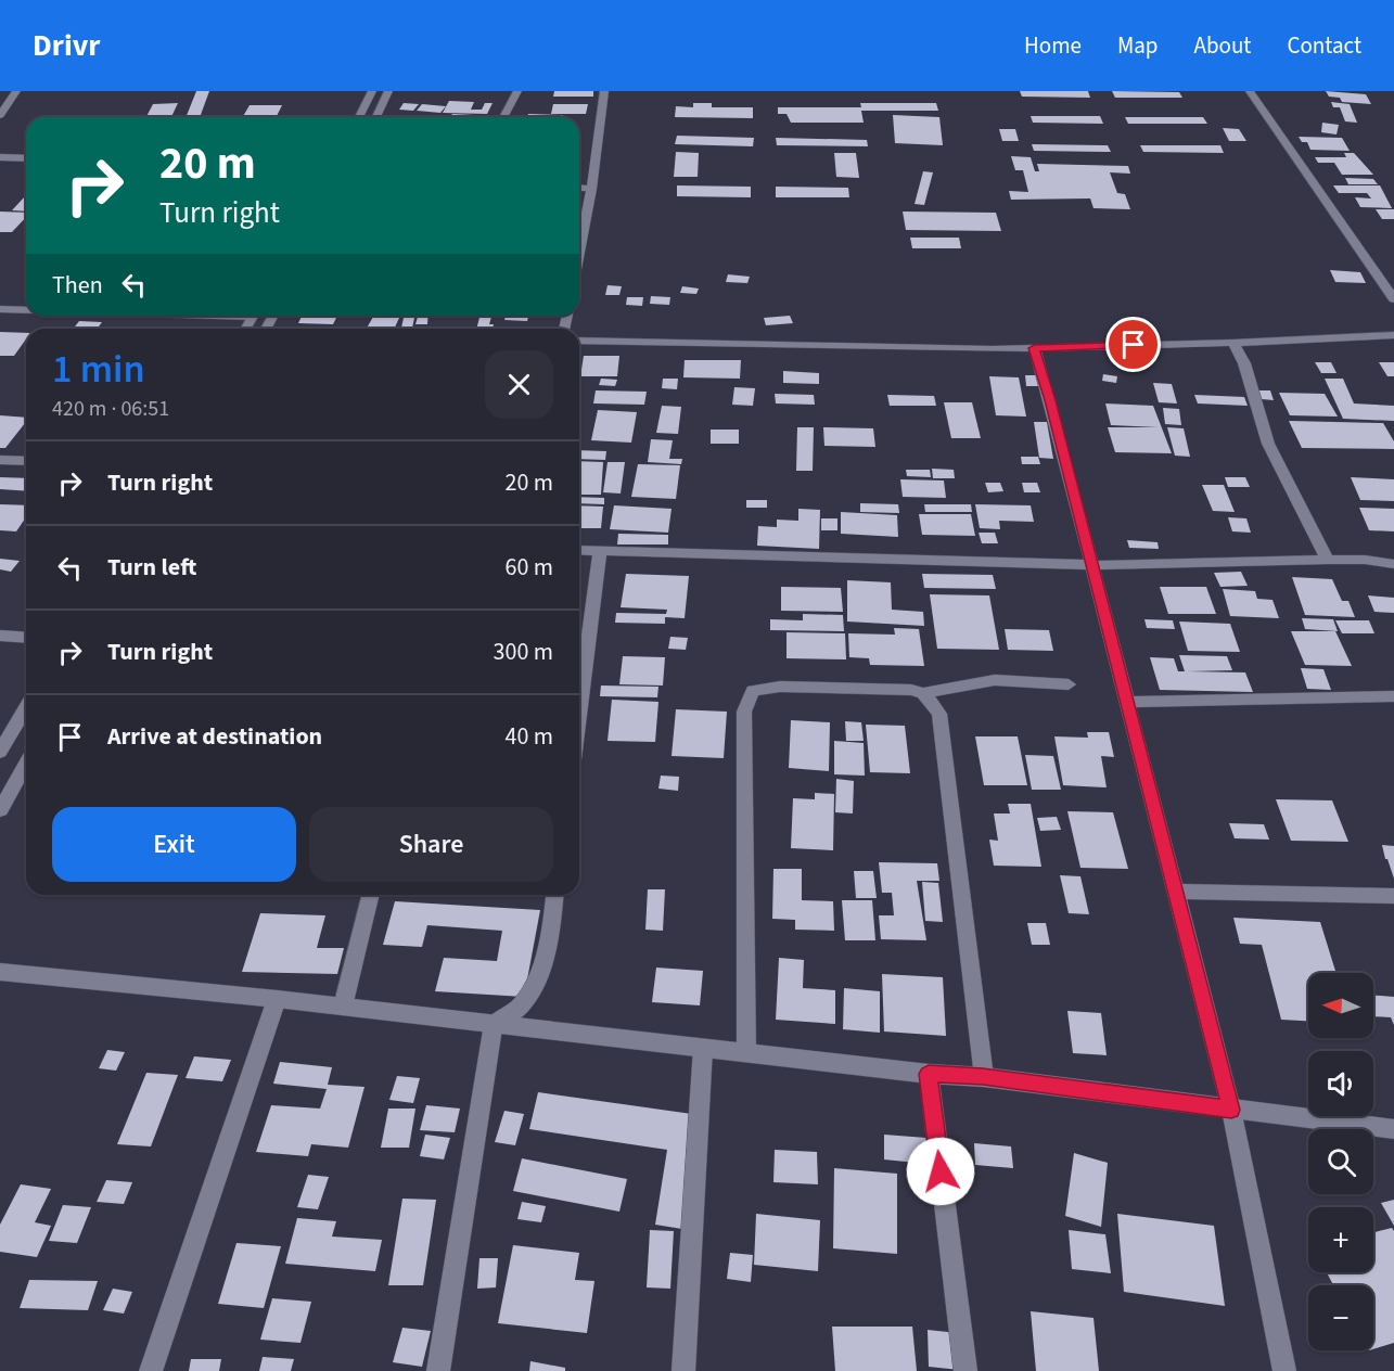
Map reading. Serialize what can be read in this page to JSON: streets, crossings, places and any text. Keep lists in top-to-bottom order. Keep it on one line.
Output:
{"north":"left","page":{"header":"Drivr","nav":["Home","Map","About","Contact"],"turn":["20 m","Turn right"],"then":"Then","heading":["1 min","420 m · 06:51"],"list":[{"name":"Turn right","value":"20 m"},{"name":"Turn left","value":"60 m"},{"name":"Turn right","value":"300 m"},{"name":"Arrive at destination","value":"40 m"}],"buttons":["Exit","Share"],"map_buttons":["+","−"]}}
